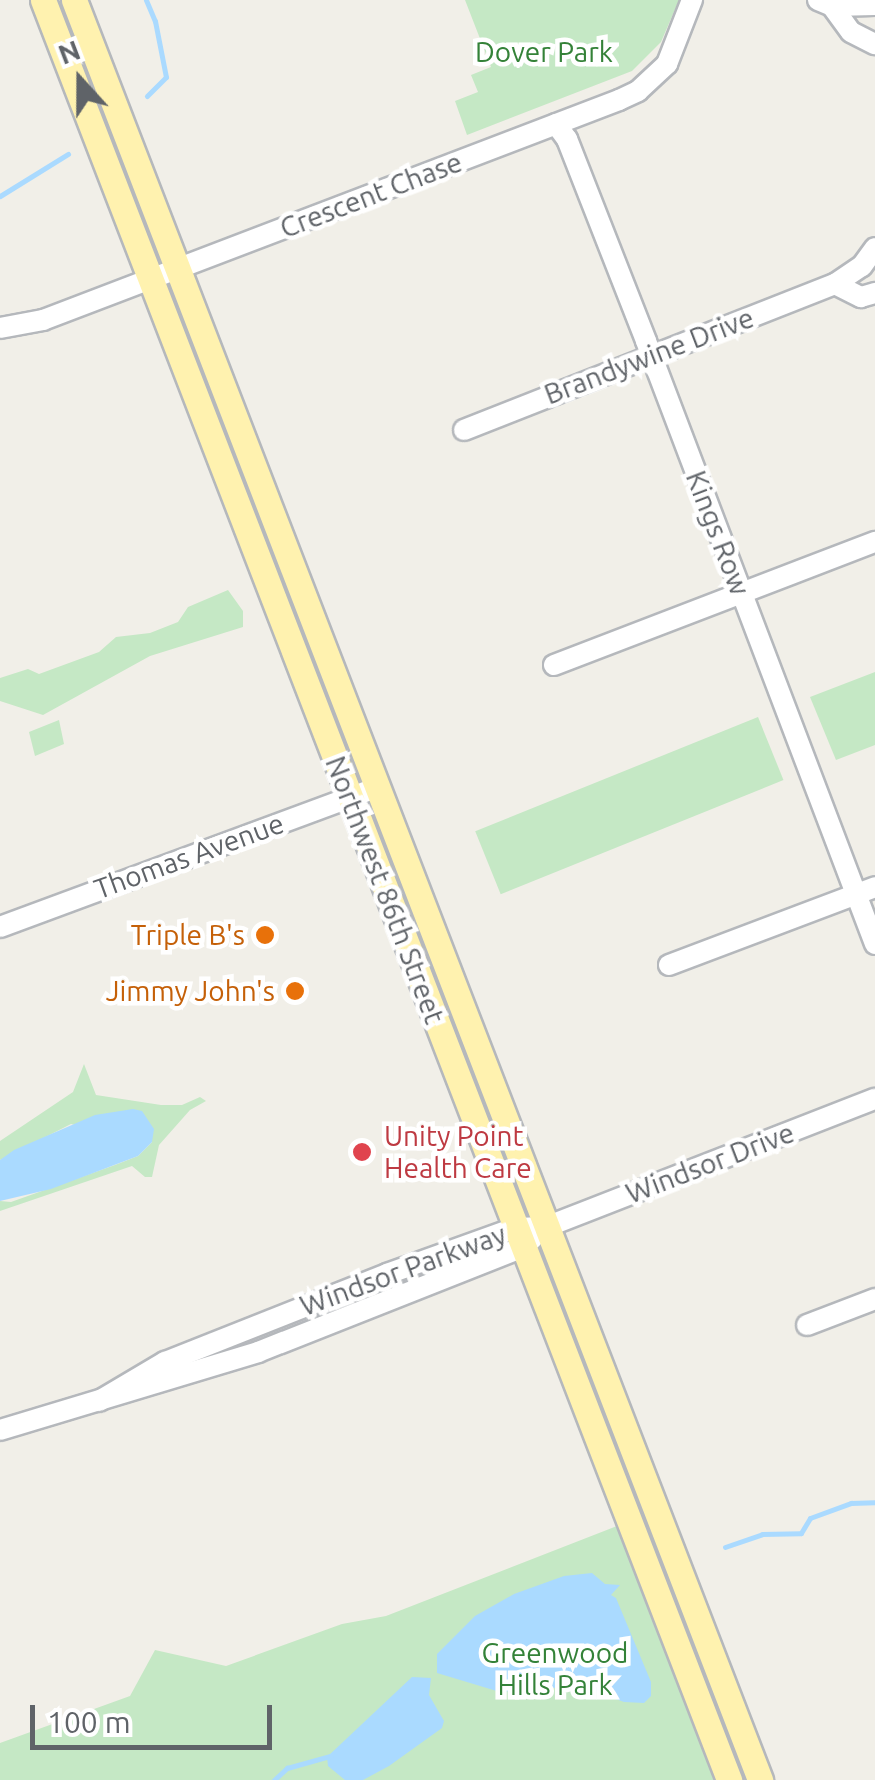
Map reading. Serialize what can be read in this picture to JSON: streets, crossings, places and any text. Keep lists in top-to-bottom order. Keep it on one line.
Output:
{"streets":{"main road":["Northwest 86th Street"],"street":["Crescent Chase","Brandywine Drive","Kings Row","Thomas Avenue","Windsor Drive","Windsor Parkway"]},"crossings":[["Crescent Chase","Kings Row"],["Crescent Chase","Northwest 86th Street"],["Brandywine Drive","Kings Row"],["Thomas Avenue","Northwest 86th Street"],["Northwest 86th Street","Windsor Drive"],["Northwest 86th Street","Windsor Parkway"],["Windsor Drive","Windsor Parkway"]],"parks":["Dover Park","Greenwood Hills Park"],"places":["Triple B's","Jimmy John's","Unity Point Health Care"],"scale_bar":"100 m","north":"top"}
